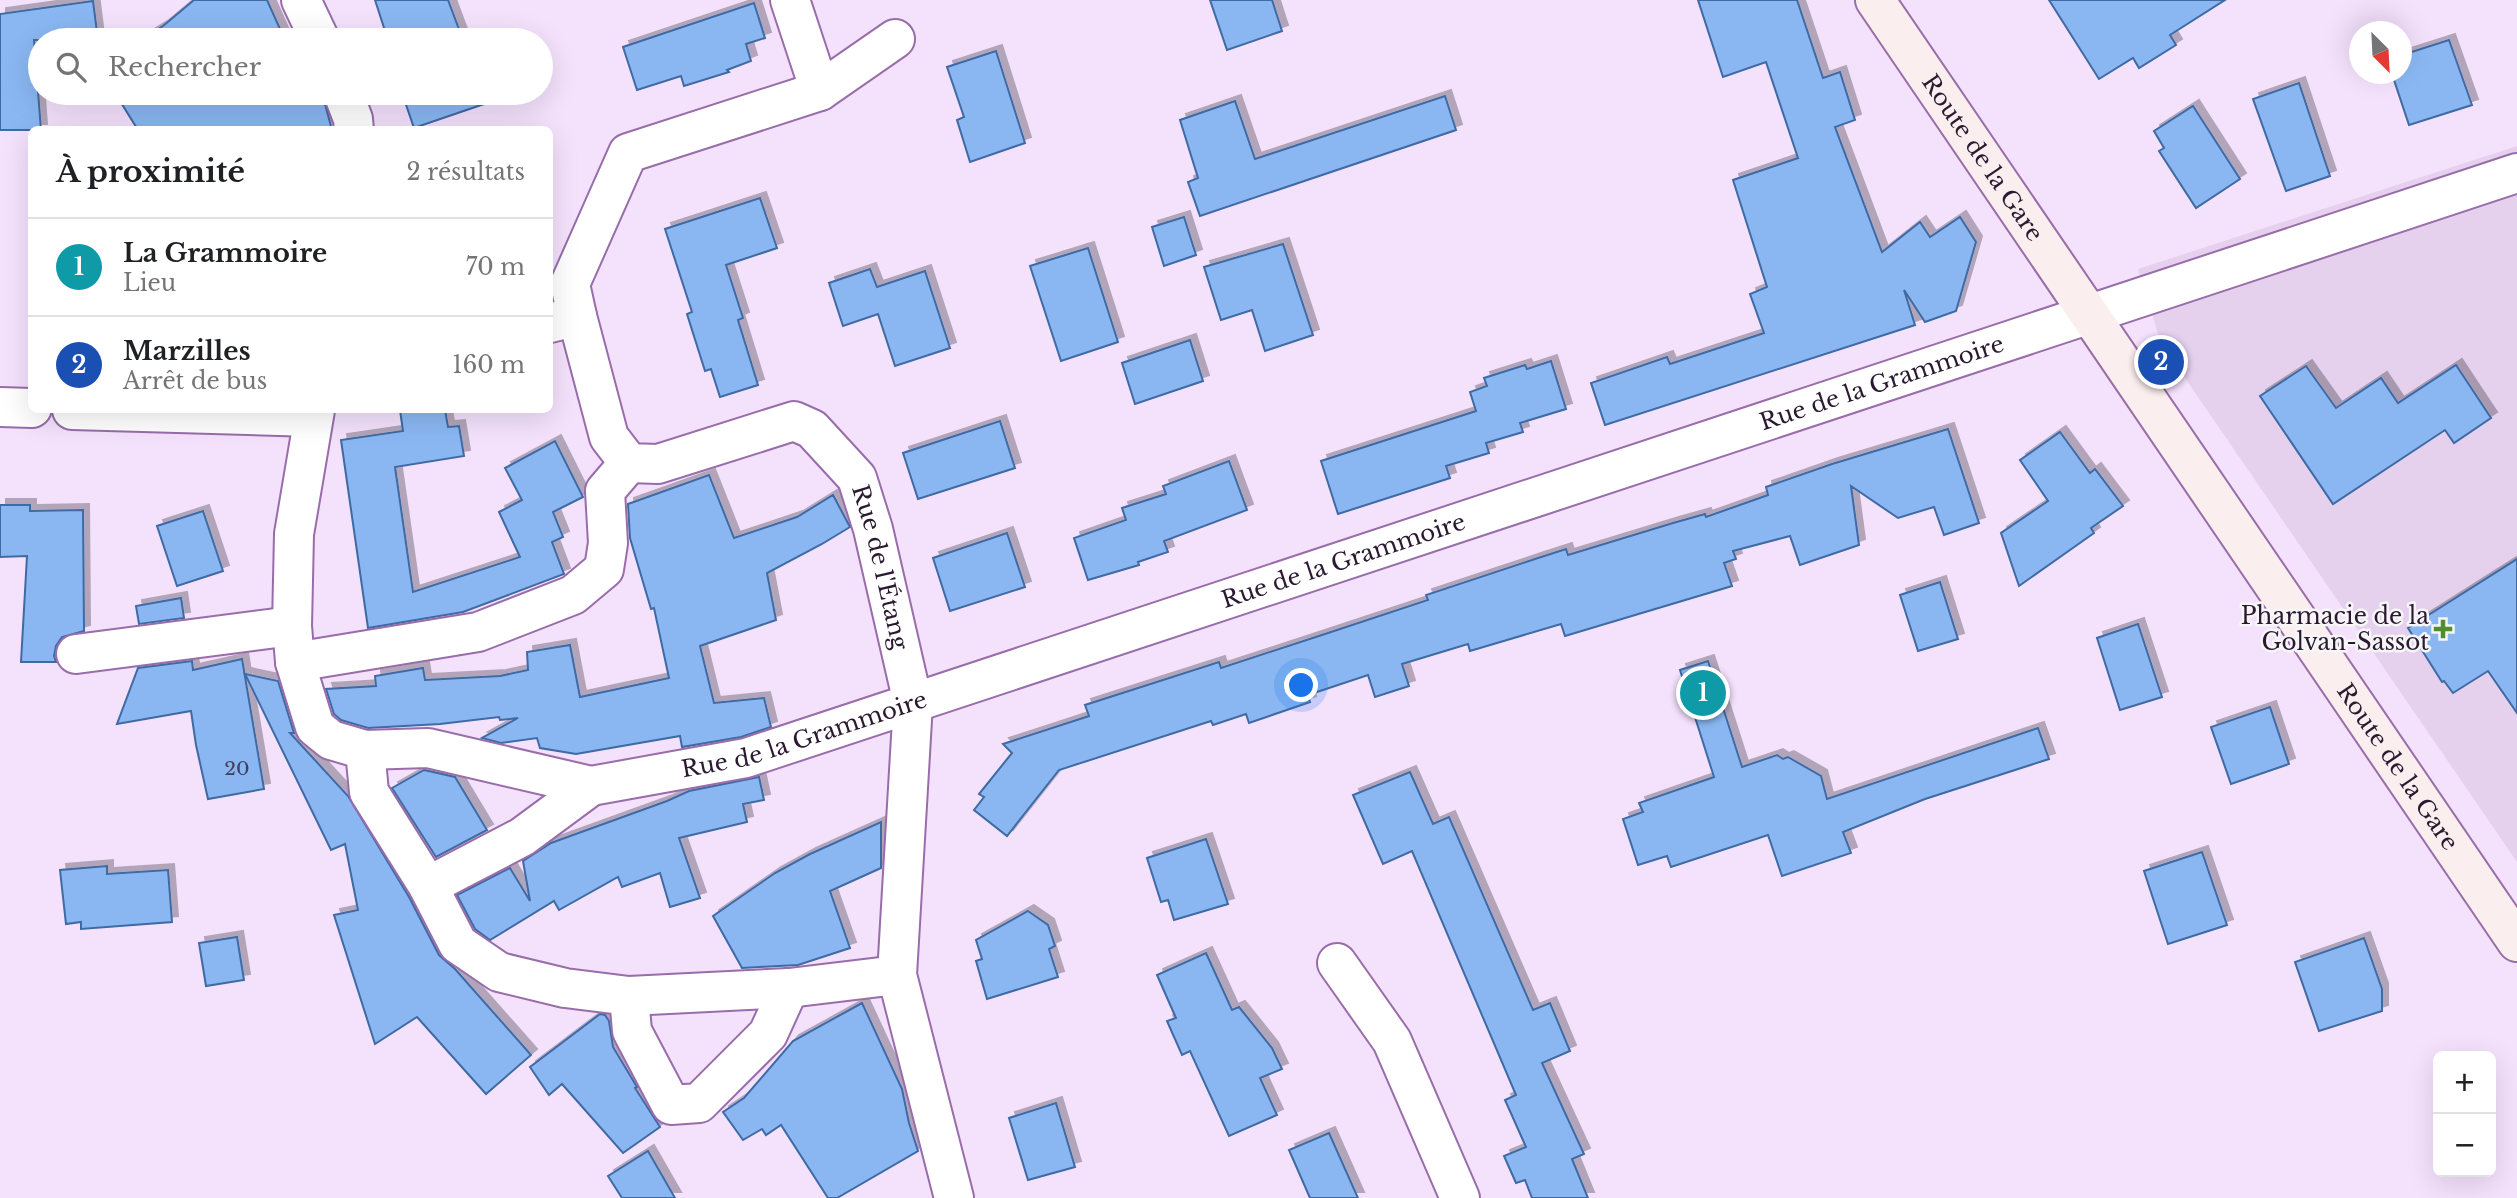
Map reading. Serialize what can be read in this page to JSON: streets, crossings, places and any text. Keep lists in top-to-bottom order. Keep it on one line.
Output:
{"streets":{"main road":["Route de la Gare"],"street":["Rue de la Grammoire","Rue de l'Étang"]},"crossings":[["Route de la Gare","Rue de la Grammoire"],["Rue de la Grammoire","Rue de l'Étang"]],"places":{"health":["Pharmacie de la Golvan-Sassot"]},"house_numbers":["20"],"north":"bottom right","page":{"search":"Rechercher","heading":["À proximité","2 résultats"],"list":[{"mark":"1","name":"La Grammoire","note":"Lieu","value":"70 m"},{"mark":"2","name":"Marzilles","note":"Arrêt de bus","value":"160 m"}],"pins":["2","1"],"map_buttons":["+","−"]}}
